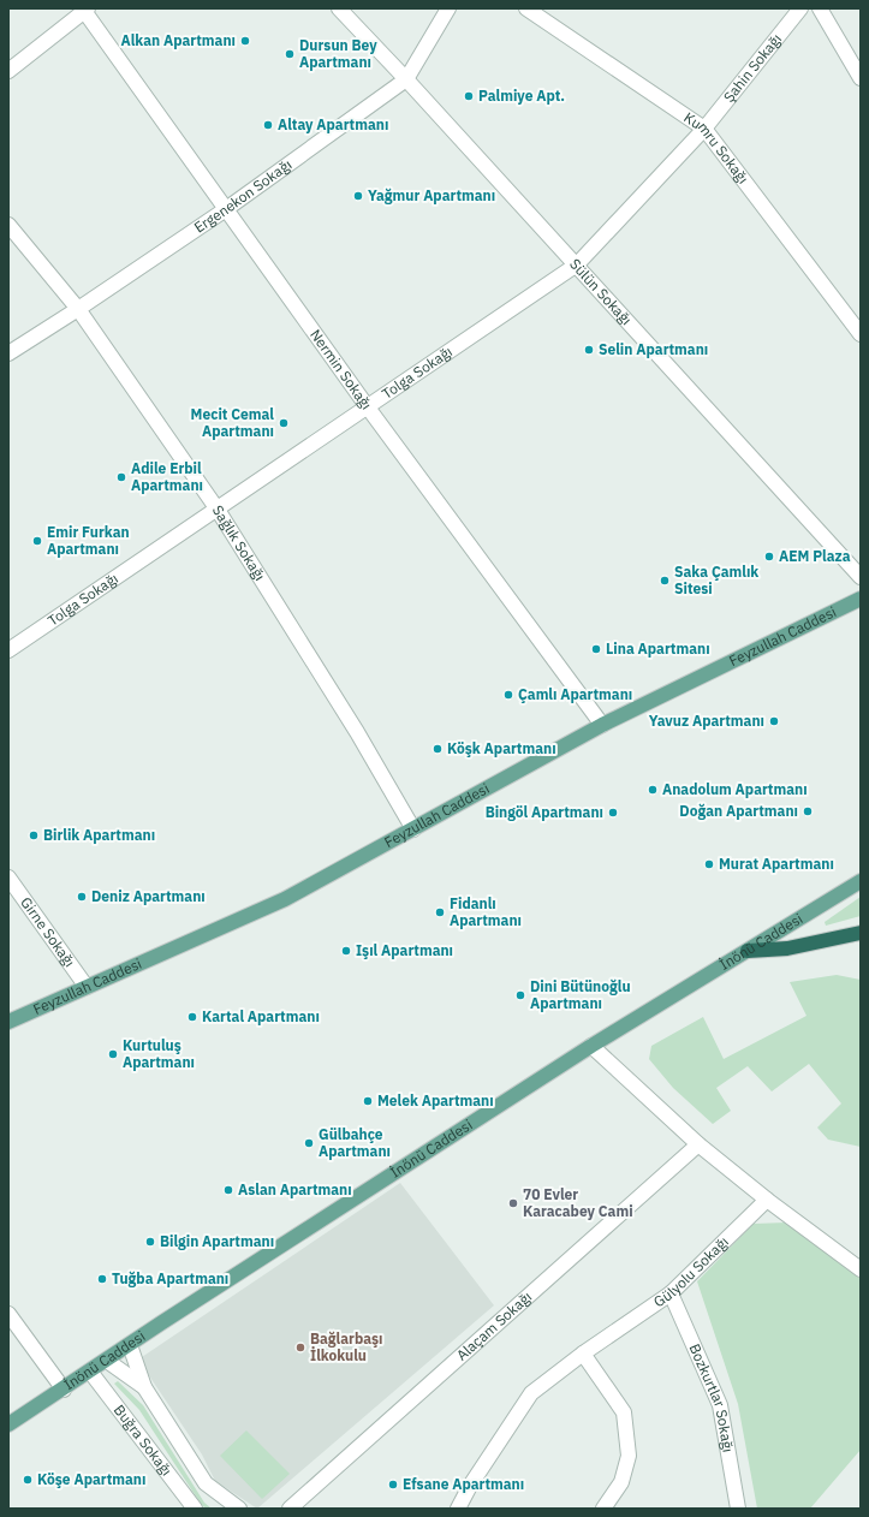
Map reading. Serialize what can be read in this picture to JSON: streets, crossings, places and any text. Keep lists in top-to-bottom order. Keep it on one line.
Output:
{"streets":{"main road":["Feyzullah Caddesi","İnönü Caddesi"],"street":["Şahin Sokağı","Kumru Sokağı","Ergenekon Sokağı","Sülün Sokağı","Nermin Sokağı","Tolga Sokağı","Sağlık Sokağı","Girne Sokağı","Gülyolu Sokağı","Alaçam Sokağı","Bozkurtlar Sokağı","Buğra Sokağı"]},"crossings":[["Şahin Sokağı","Kumru Sokağı"],["Şahin Sokağı","Tolga Sokağı"],["Kumru Sokağı","Tolga Sokağı"],["Ergenekon Sokağı","Sülün Sokağı"],["Ergenekon Sokağı","Nermin Sokağı"],["Ergenekon Sokağı","Sağlık Sokağı"],["Sülün Sokağı","Tolga Sokağı"],["Nermin Sokağı","Tolga Sokağı"],["Nermin Sokağı","Feyzullah Caddesi"],["Tolga Sokağı","Sağlık Sokağı"],["Sağlık Sokağı","Feyzullah Caddesi"],["Feyzullah Caddesi","Girne Sokağı"],["İnönü Caddesi","Buğra Sokağı"],["Gülyolu Sokağı","Bozkurtlar Sokağı"]],"places":["Alkan Apartmanı","Dursun Bey Apartmanı","Palmiye Apt.","Altay Apartmanı","Yağmur Apartmanı","Selin Apartmanı","Mecit Cemal Apartmanı","Adile Erbil Apartmanı","Emir Furkan Apartmanı","AEM Plaza","Saka Çamlık Sitesi","Lina Apartmanı","Çamlı Apartmanı","Yavuz Apartmanı","Köşk Apartmanı","Anadolum Apartmanı","Doğan Apartmanı","Bingöl Apartmanı","Birlik Apartmanı","Murat Apartmanı","Deniz Apartmanı","Fidanlı Apartmanı","Işıl Apartmanı","Dini Bütünoğlu Apartmanı","Kartal Apartmanı","Kurtuluş Apartmanı","Melek Apartmanı","Gülbahçe Apartmanı","Aslan Apartmanı","70 Evler Karacabey Cami","Bilgin Apartmanı","Tuğba Apartmanı","Bağlarbaşı İlkokulu","Köşe Apartmanı","Efsane Apartmanı"]}
